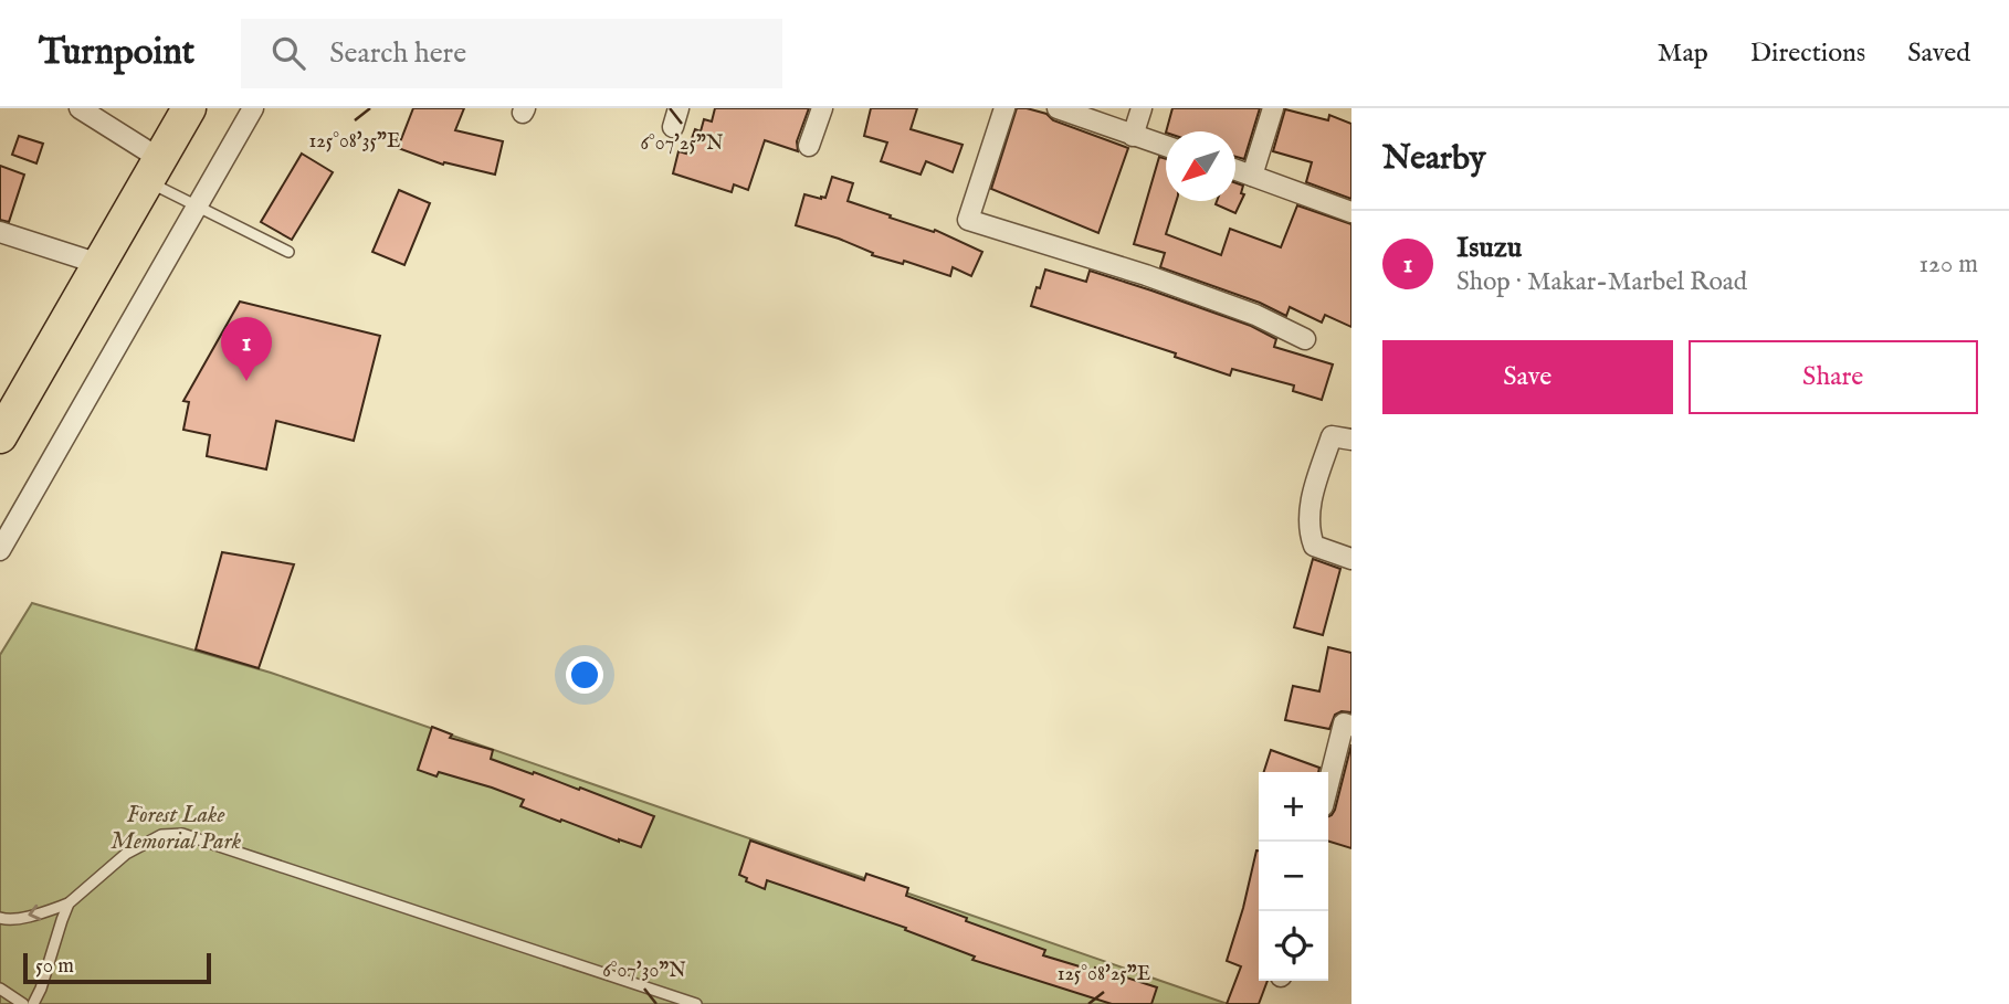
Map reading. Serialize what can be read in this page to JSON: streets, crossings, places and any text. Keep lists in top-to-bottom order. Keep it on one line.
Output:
{"parks":["Forest Lake Memorial Park"],"scale_bar":"50 m","north":"bottom left","page":{"header":"Turnpoint","search":"Search here","nav":["Map","Directions","Saved"],"heading":"Nearby","list":[{"mark":"1","name":"Isuzu","note":"Shop · Makar-Marbel Road","value":"120 m"}],"pins":"1","buttons":["Save","Share"],"map_buttons":["+","−"],"scale":"50 m"},"coordinates":["125°08'35\"E","6°07'25\"N","6°07'30\"N","125°08'25\"E"]}
